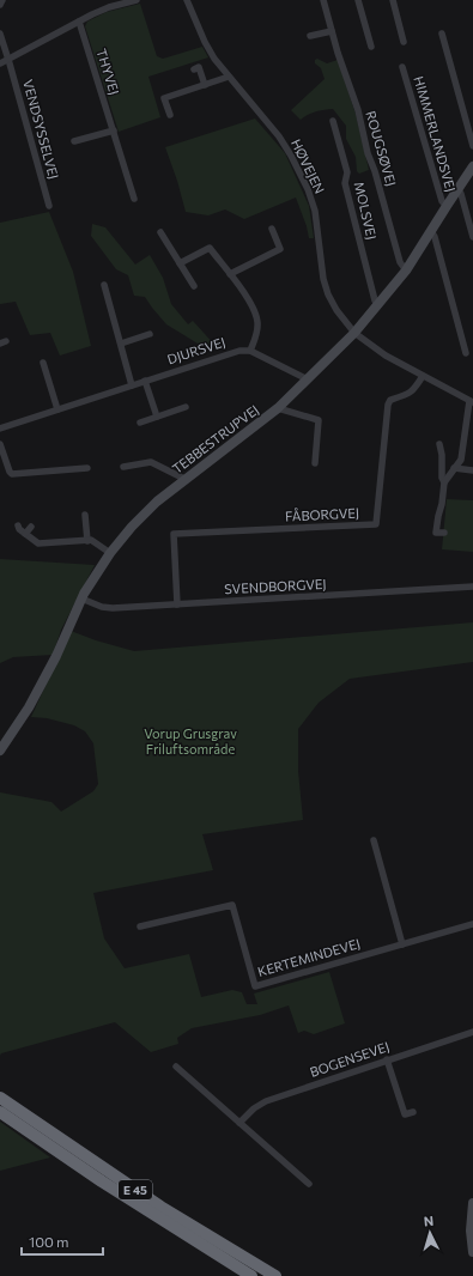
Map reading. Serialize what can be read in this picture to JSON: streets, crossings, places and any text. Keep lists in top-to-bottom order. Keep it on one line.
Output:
{"streets":{"highway":["E 45"],"street":["THYVEJ","VENDSYSSELVEJ","HIMMERLANDSVEJ","ROUGSØVEJ","HØVEJEN","MOLSVEJ","DJURSVEJ","TEBBESTRUPVEJ","FÅBORGVEJ","SVENDBORGVEJ","KERTEMINDEVEJ","BOGENSEVEJ"]},"crossings":[["HIMMERLANDSVEJ","TEBBESTRUPVEJ"],["ROUGSØVEJ","TEBBESTRUPVEJ"],["HØVEJEN","TEBBESTRUPVEJ"],["HØVEJEN","FÅBORGVEJ"],["MOLSVEJ","TEBBESTRUPVEJ"],["TEBBESTRUPVEJ","SVENDBORGVEJ"],["FÅBORGVEJ","SVENDBORGVEJ"]],"parks":["Vorup Grusgrav Friluftsområde"],"scale_bar":"100 m","north":"top"}
